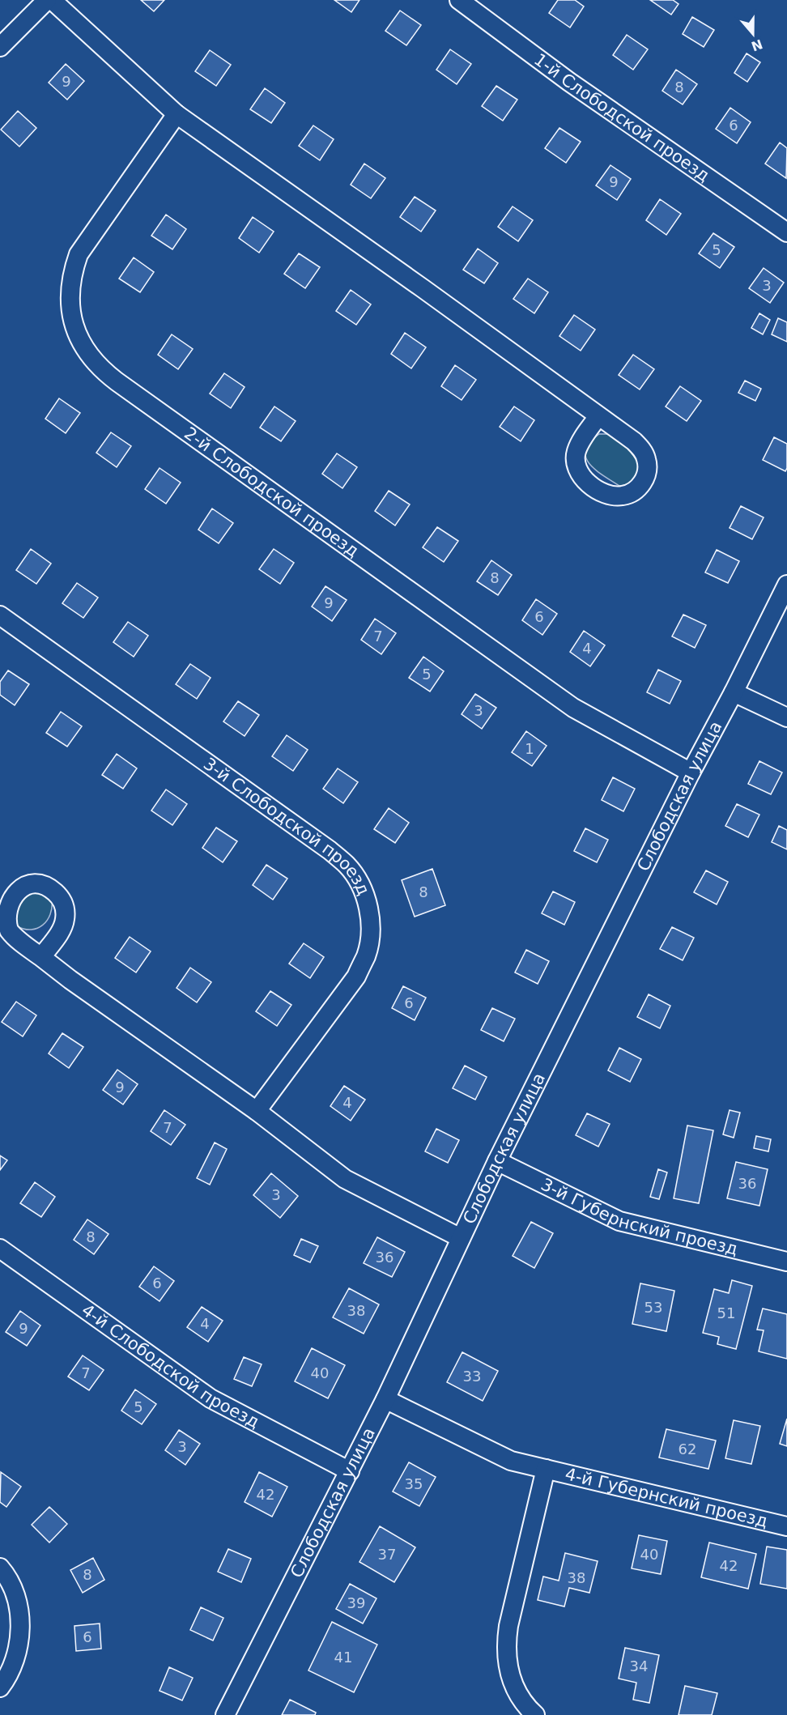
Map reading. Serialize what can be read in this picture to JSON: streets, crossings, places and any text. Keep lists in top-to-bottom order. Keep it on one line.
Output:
{"streets":{"street":["1-й Слободской проезд","2-й Слободской проезд","Слободская улица","3-й Слободской проезд","3-й Губернский проезд","4-й Слободской проезд","4-й Губернский проезд"]},"crossings":[["2-й Слободской проезд","Слободская улица"],["Слободская улица","3-й Губернский проезд"],["Слободская улица","4-й Слободской проезд"],["Слободская улица","4-й Губернский проезд"]],"house_numbers":["9","8","6","9","5","3","8","9","6","7","4","5","3","1","8","6","9","4","7","36","3","8","36","6","53","38","51","4","9","7","40","33","5","3","62","35","42","37","40","42","8","38","39","6","41","34"],"north":"bottom"}
